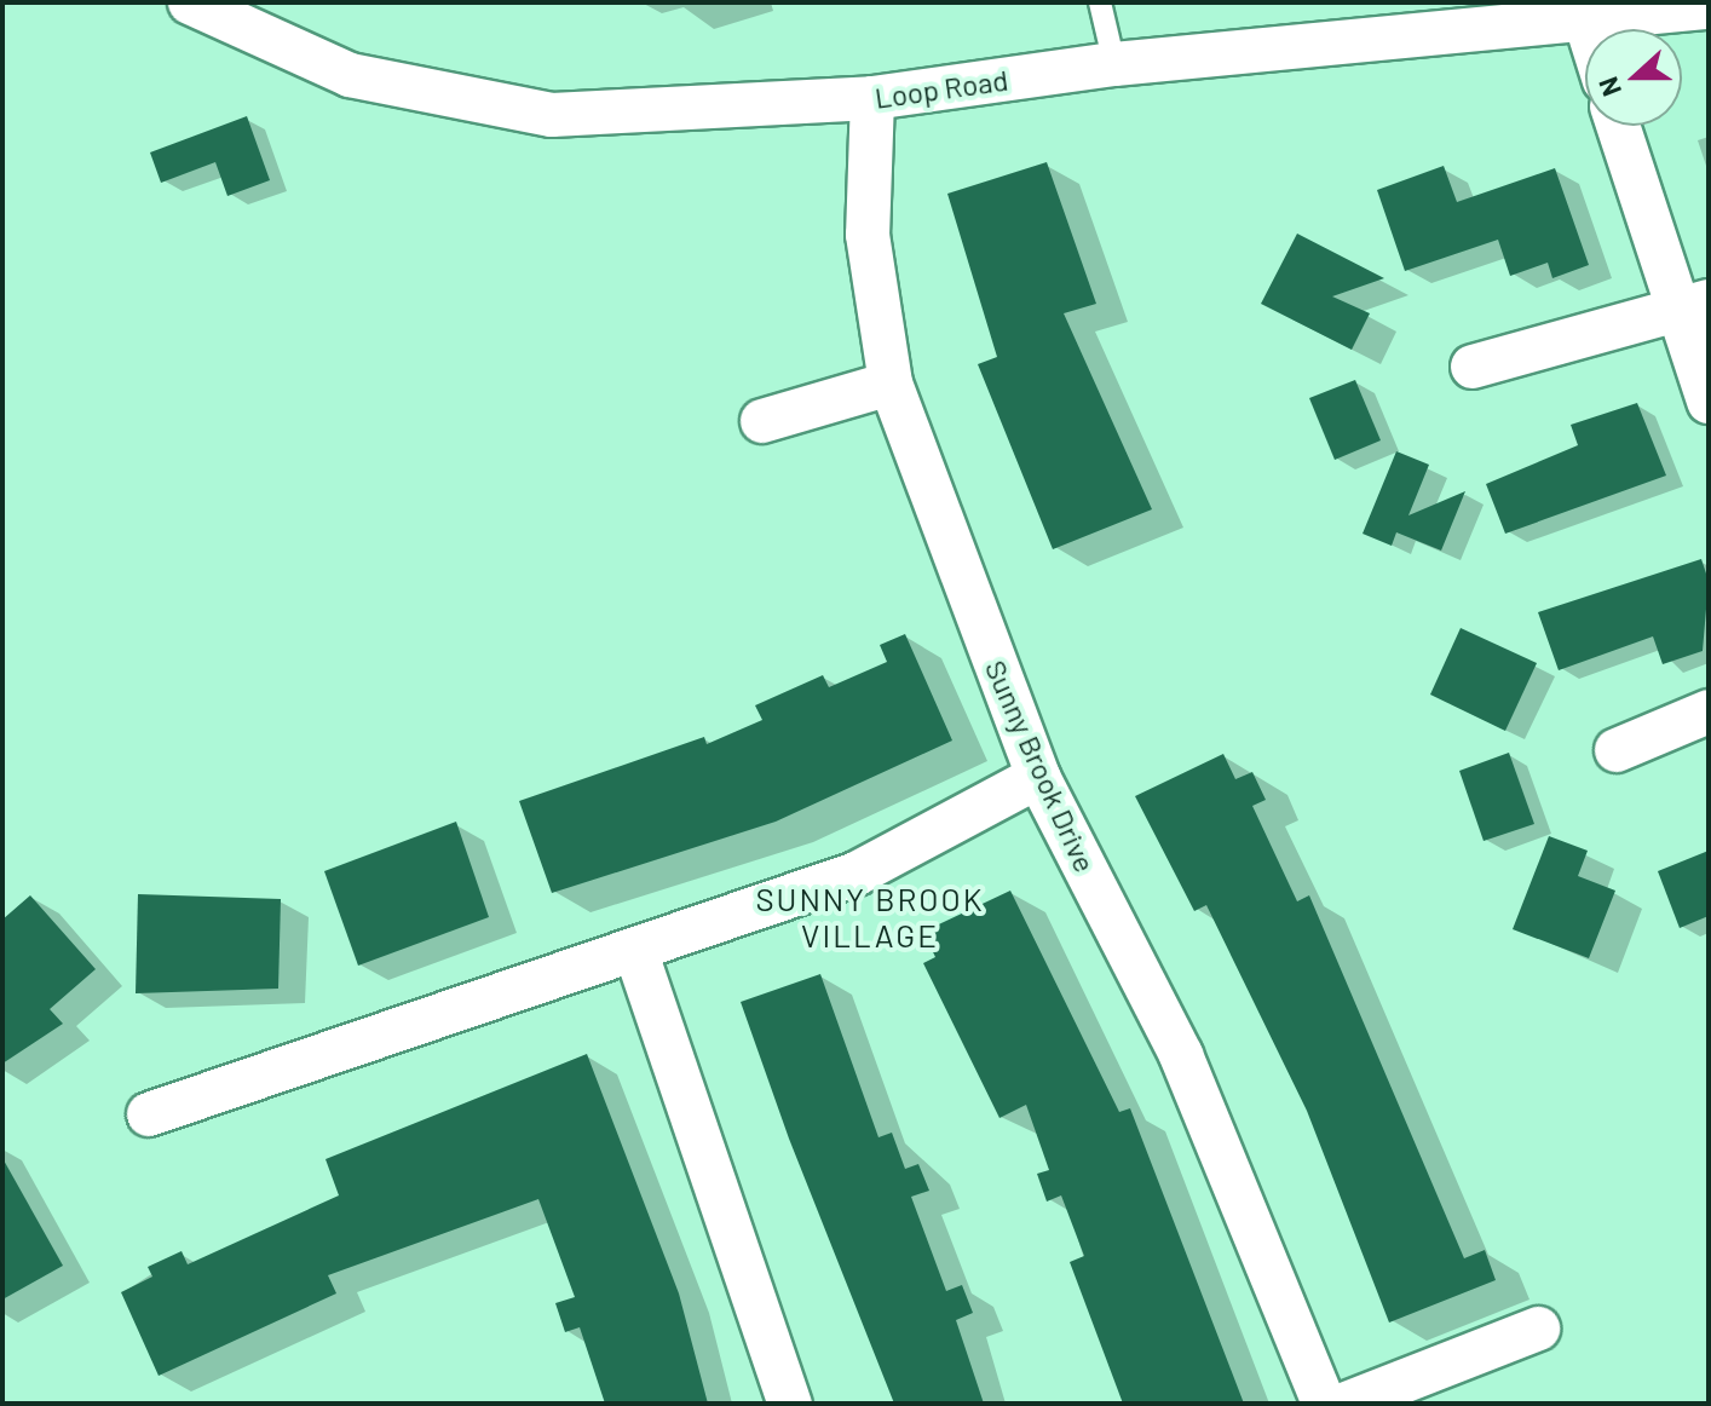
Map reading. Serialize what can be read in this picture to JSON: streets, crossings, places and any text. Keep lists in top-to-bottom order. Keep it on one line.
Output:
{"streets":{"street":["Loop Road","Sunny Brook Drive"]},"crossings":[["Loop Road","Sunny Brook Drive"]],"districts":["SUNNY BROOK VILLAGE"],"north":"left"}
